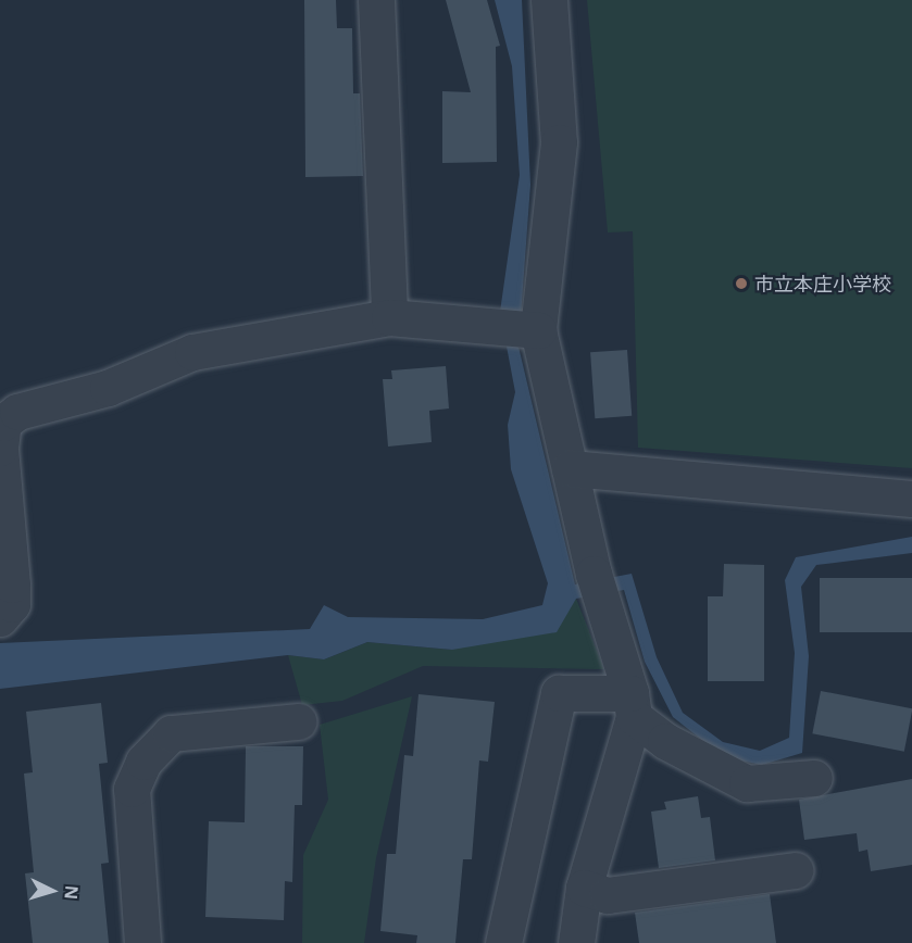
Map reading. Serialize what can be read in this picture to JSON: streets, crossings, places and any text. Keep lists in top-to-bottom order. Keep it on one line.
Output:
{"places":["市立本庄小学校"],"north":"right"}
